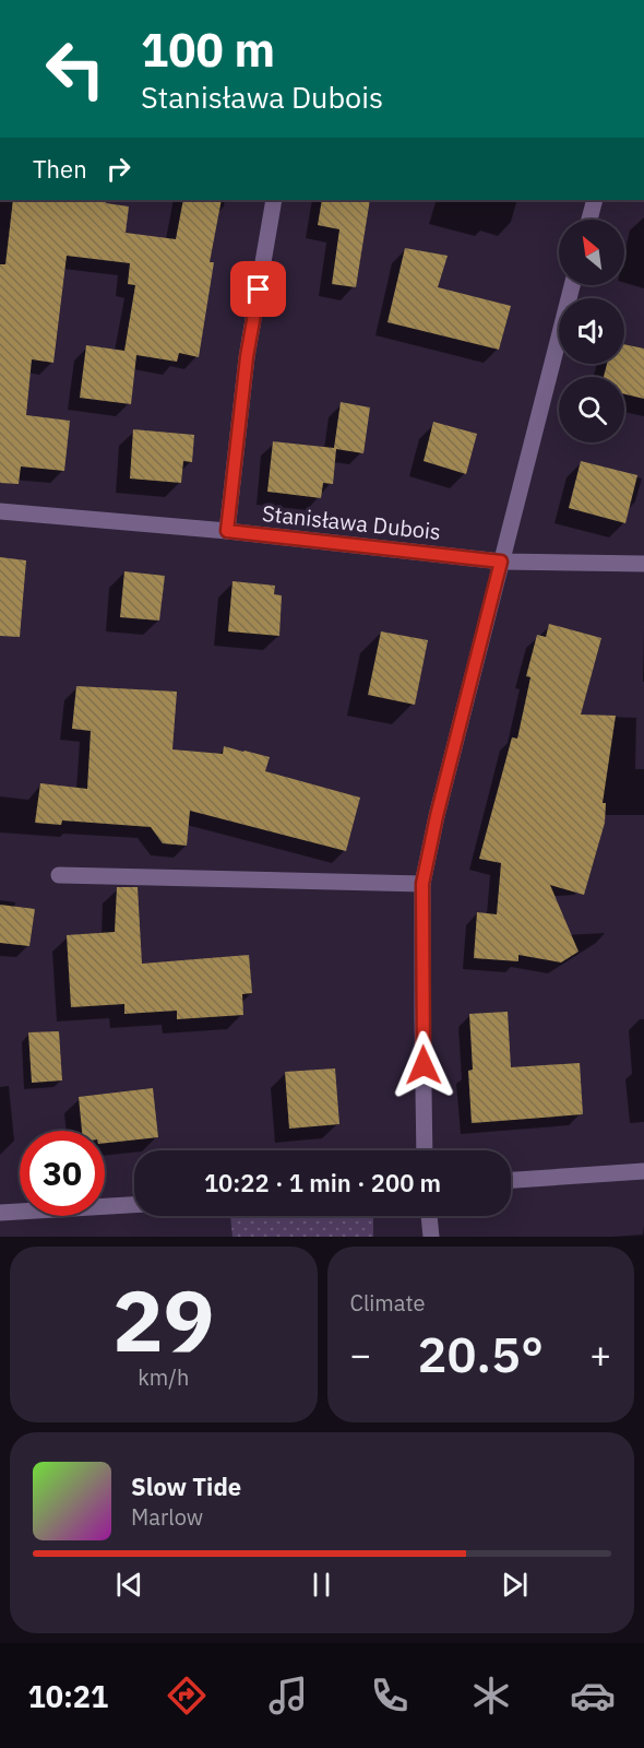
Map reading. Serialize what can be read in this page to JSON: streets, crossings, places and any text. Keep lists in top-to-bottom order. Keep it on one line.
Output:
{"streets":{"street":["Stanisława Dubois"]},"north":"top left","page":{"turn":["100 m","Stanisława Dubois"],"then":"Then","limit":"30","trip":"10:22 · 1 min · 200 m","tile":[["29","km/h"],"Climate"],"heat":["−","20.5°","+"],"song":["Slow Tide","Marlow"],"tabs":"10:21"}}
